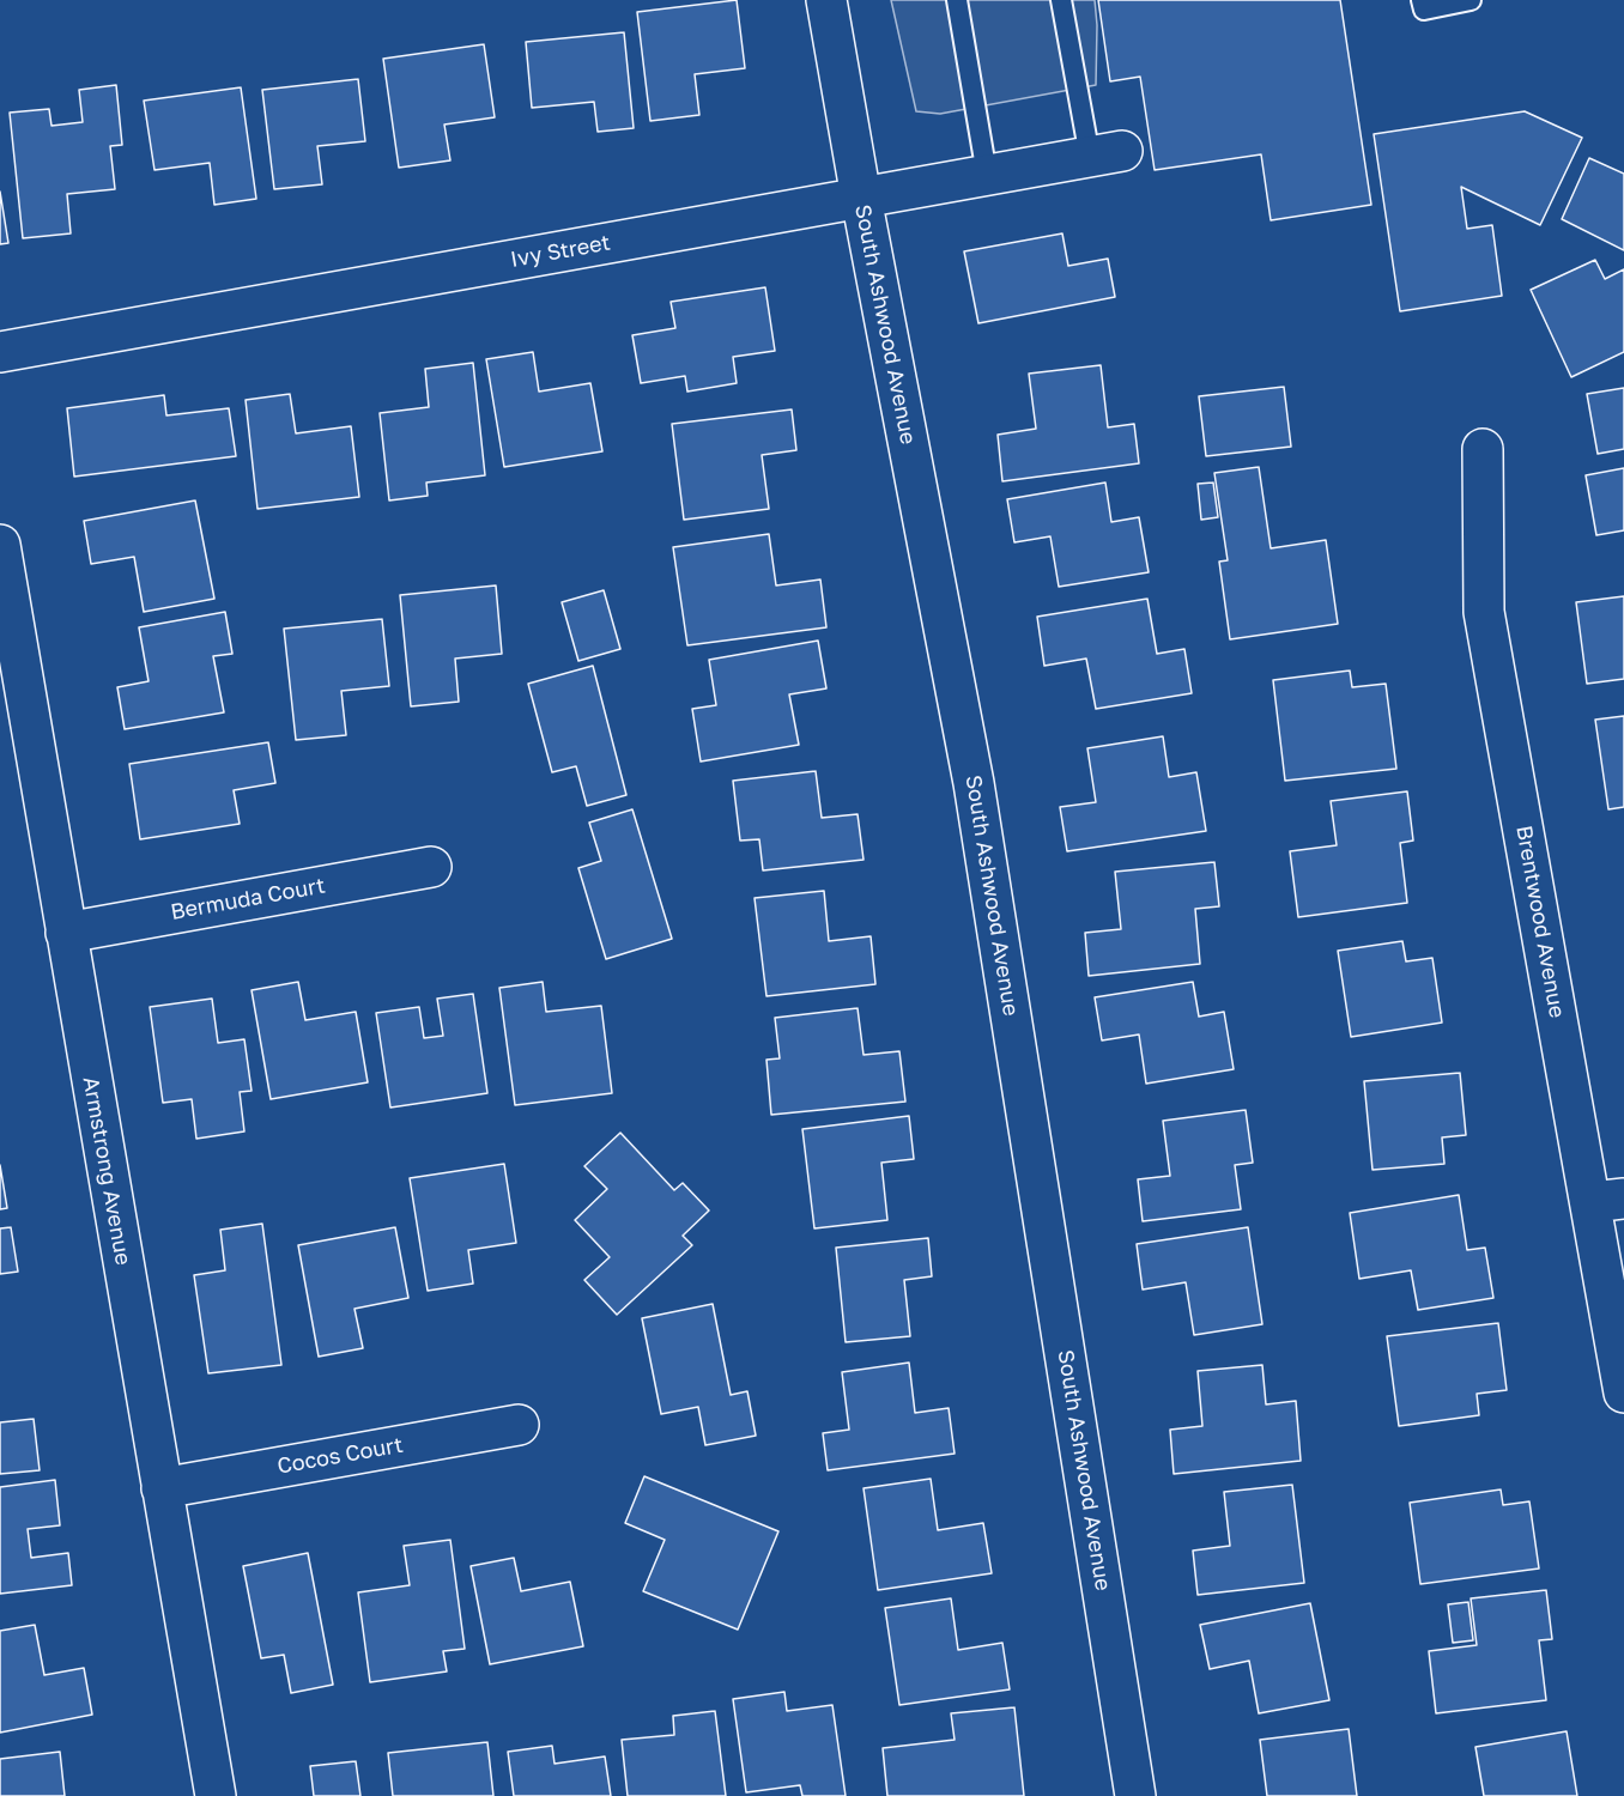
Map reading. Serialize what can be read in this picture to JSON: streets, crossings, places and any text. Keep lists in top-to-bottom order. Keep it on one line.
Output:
{"streets":{"street":["Ivy Street","South Ashwood Avenue","Bermuda Court","Brentwood Avenue","Armstrong Avenue","Cocos Court"]},"crossings":[["Ivy Street","South Ashwood Avenue"],["Bermuda Court","Armstrong Avenue"],["Armstrong Avenue","Cocos Court"]]}
